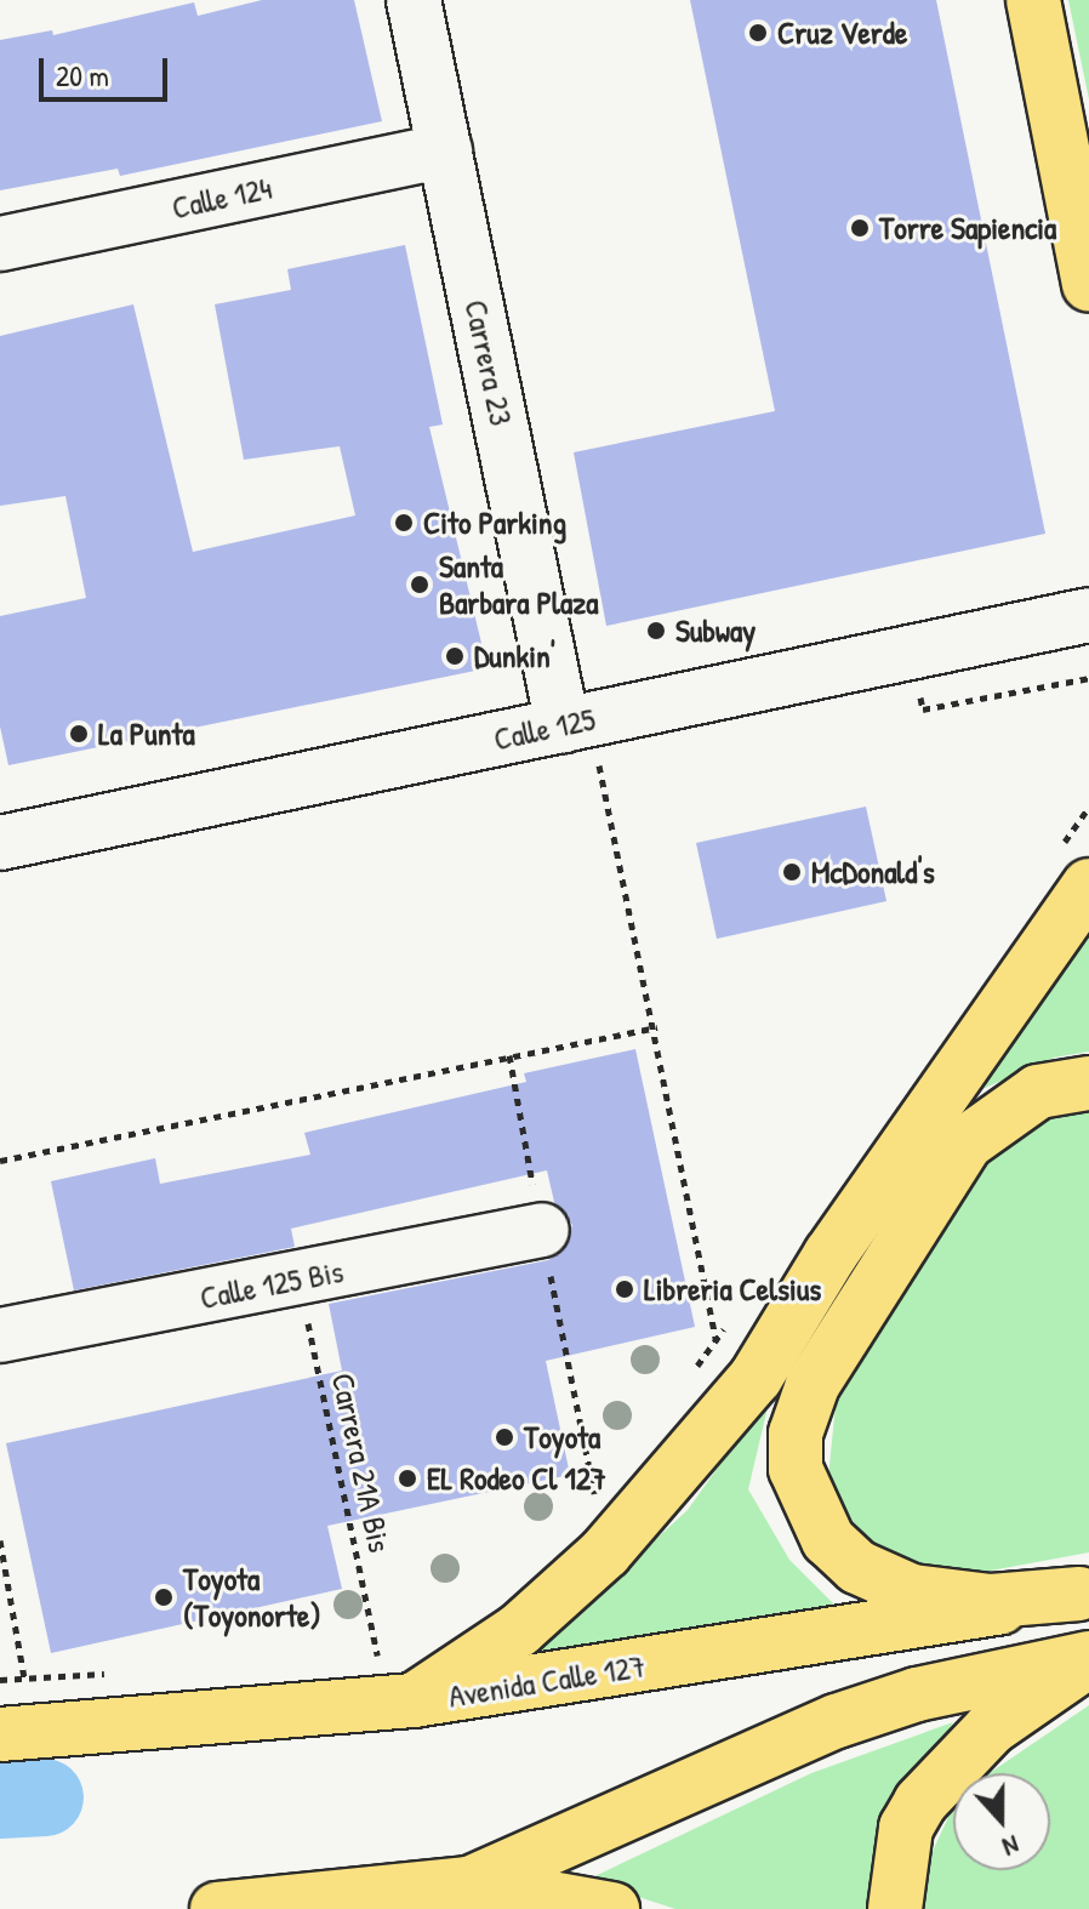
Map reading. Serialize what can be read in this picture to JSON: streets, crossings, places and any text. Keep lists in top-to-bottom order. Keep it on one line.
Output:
{"streets":{"main road":["Avenida Calle 127"],"street":["Calle 124","Carrera 23","Calle 125","Calle 125 Bis"],"path":["Carrera 21A Bis"]},"crossings":[["Calle 124","Carrera 23"],["Carrera 23","Calle 125"],["Calle 125 Bis","Carrera 21A Bis"]],"places":["Cruz Verde","Torre Sapiencia","Cito Parking","Santa Barbara Plaza","Subway","Dunkin'","La Punta","McDonald's","Libreria Celsius","Toyota","EL Rodeo Cl 127","Toyota (Toyonorte)"],"scale_bar":"20 m","north":"bottom"}
